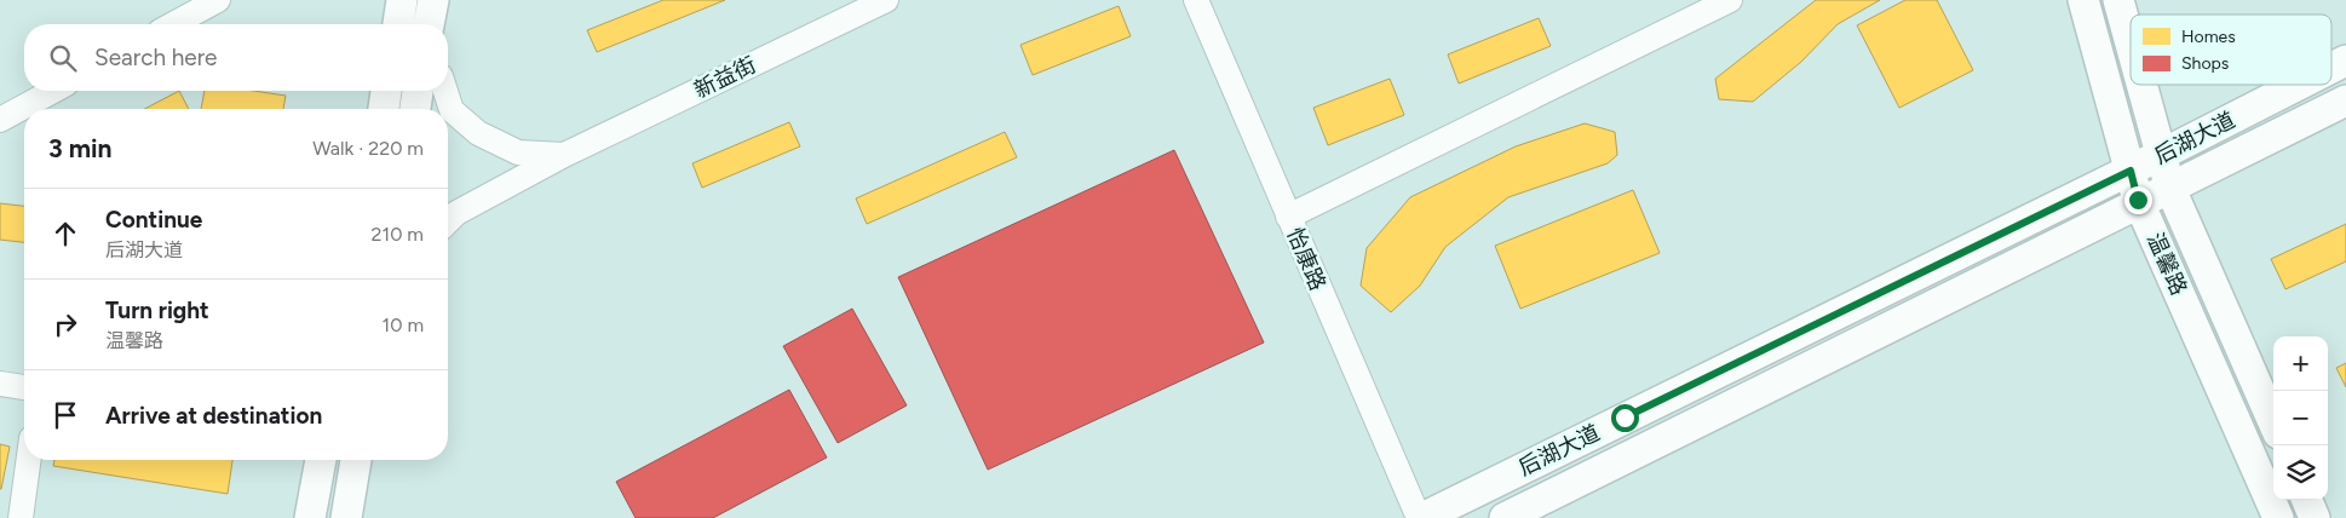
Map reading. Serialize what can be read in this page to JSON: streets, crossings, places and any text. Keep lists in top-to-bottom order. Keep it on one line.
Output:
{"streets":{"main road":["后湖大道","温馨路"],"street":["新益街","怡康路"]},"crossings":[["后湖大道","怡康路"],["后湖大道","温馨路"]],"legend":["Homes","Shops"],"page":{"search":"Search here","heading":["3 min","Walk · 220 m"],"list":[["Continue","后湖大道","210 m"],["Turn right","温馨路","10 m"],"Arrive at destination"],"map_buttons":["+","−"]}}
